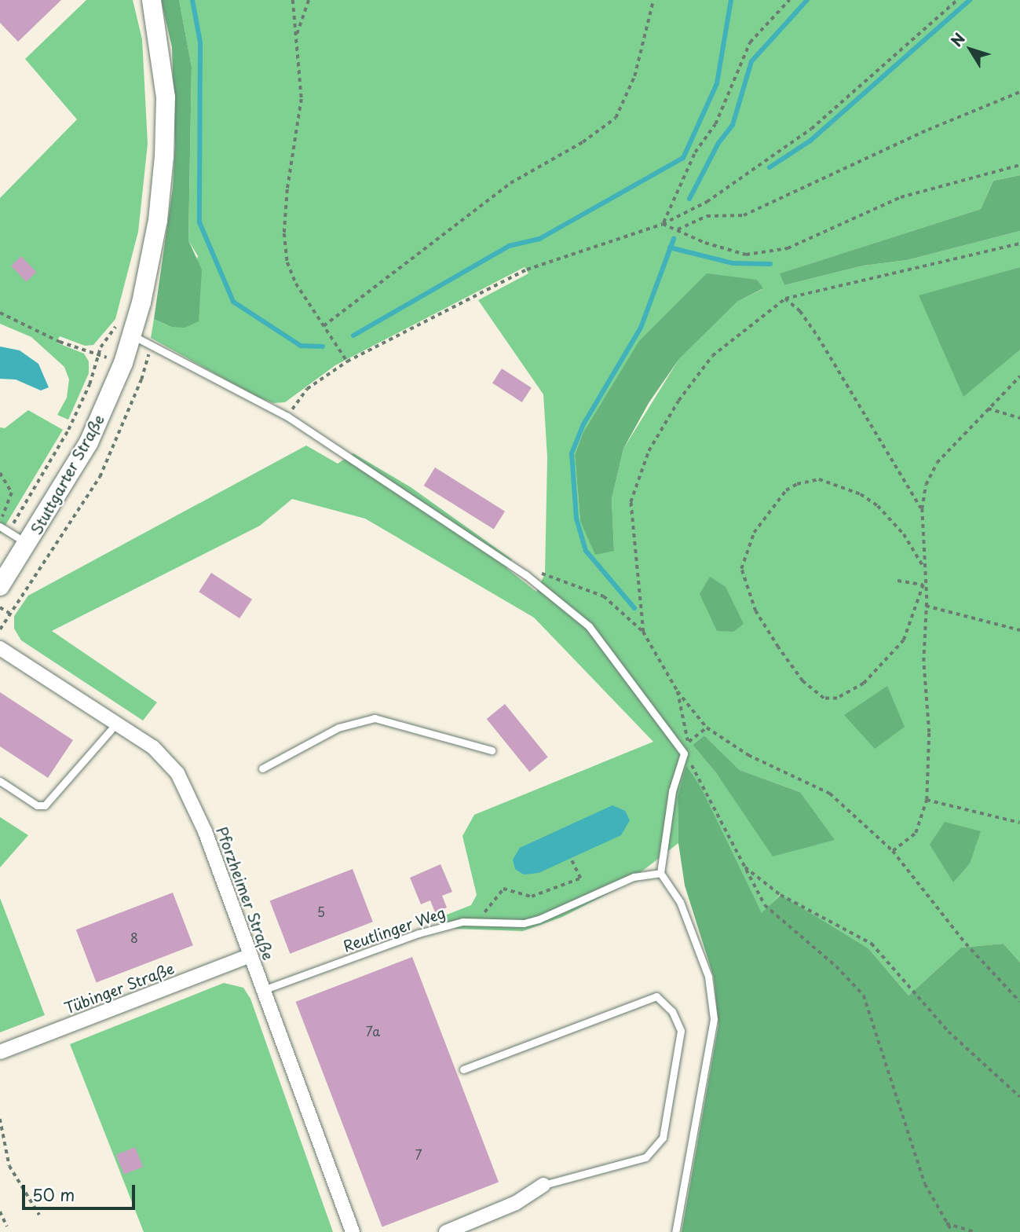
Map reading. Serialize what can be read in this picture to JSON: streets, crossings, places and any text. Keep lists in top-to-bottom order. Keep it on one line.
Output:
{"streets":{"main road":["Stuttgarter Straße"],"street":["Pforzheimer Straße","Tübinger Straße"],"lane":["Reutlinger Weg"]},"crossings":[["Pforzheimer Straße","Reutlinger Weg"],["Pforzheimer Straße","Tübinger Straße"]],"house_numbers":["5","8","7a","7"],"scale_bar":"50 m","north":"top left"}
